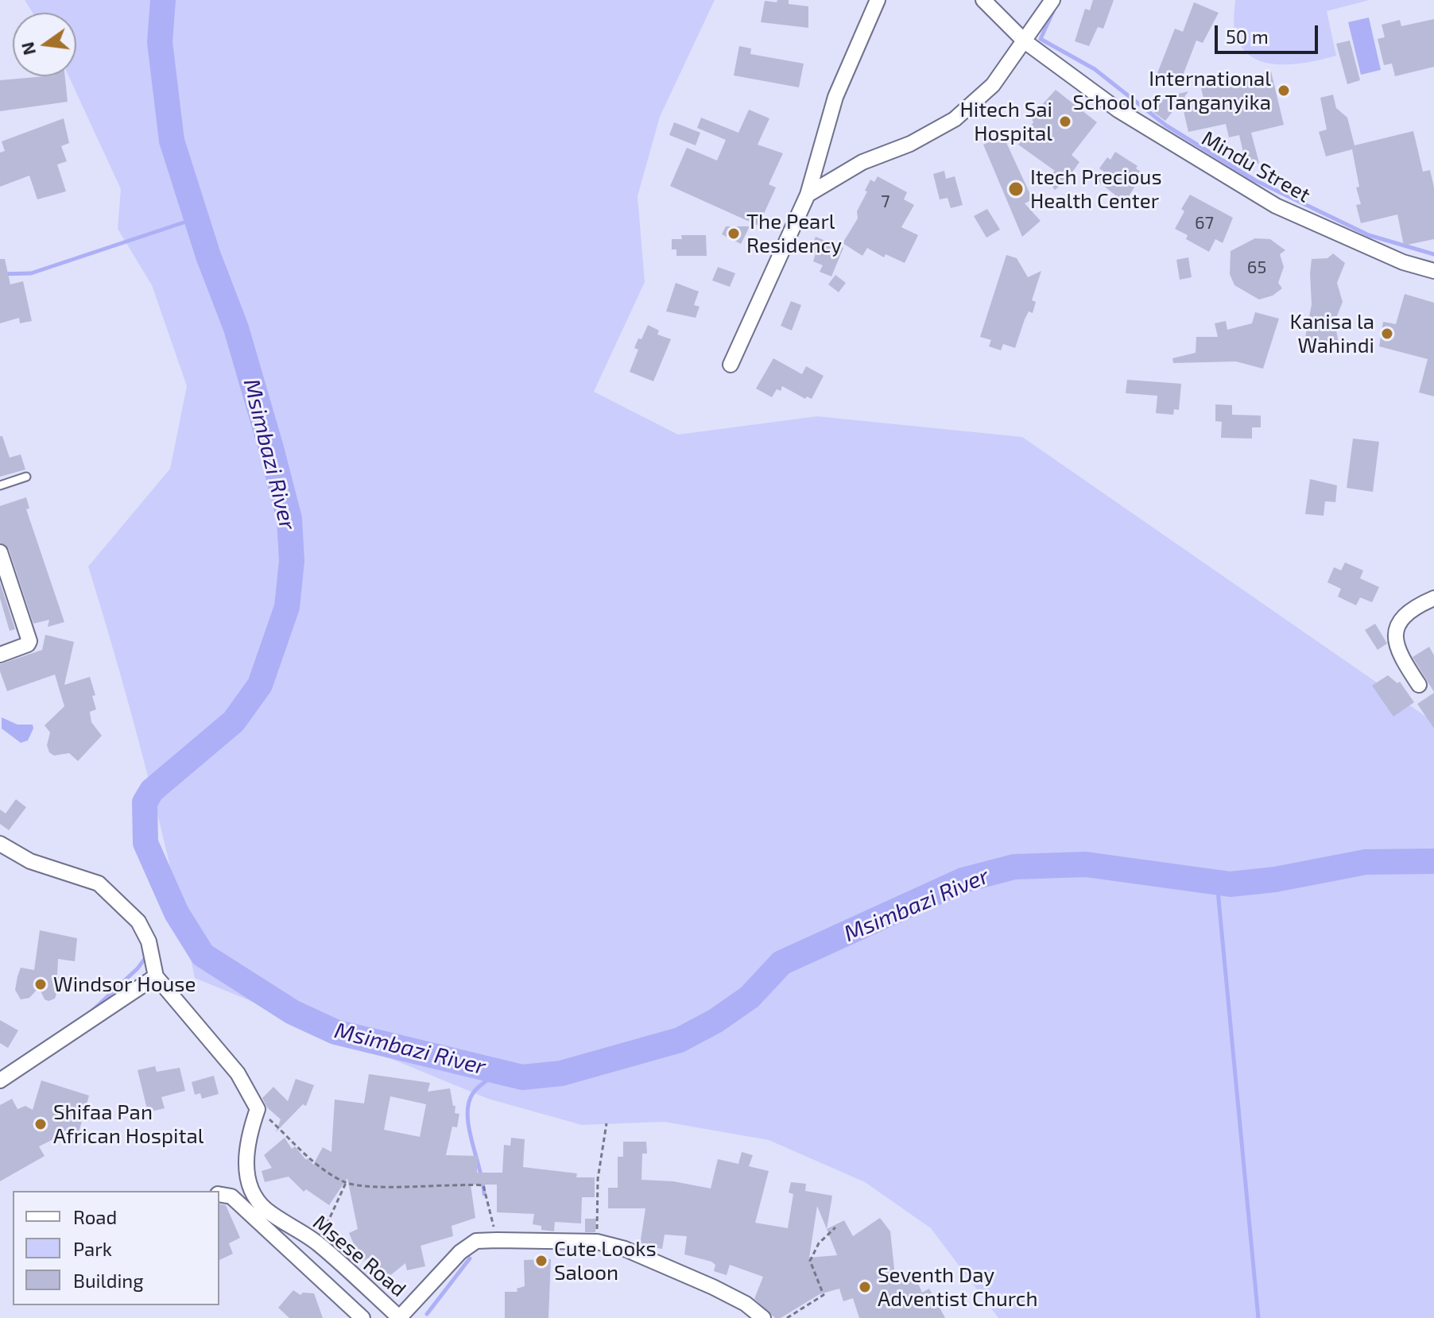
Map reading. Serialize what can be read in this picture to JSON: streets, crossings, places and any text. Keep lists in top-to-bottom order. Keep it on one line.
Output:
{"streets":{"street":["Mindu Street","Msese Road"]},"water":["Msimbazi River"],"places":["International School of Tanganyika","Hitech Sai Hospital","Itech Precious Health Center","The Pearl Residency","Kanisa la Wahindi","Windsor House","Shifaa Pan African Hospital","Cute Looks Saloon","Seventh Day Adventist Church"],"house_numbers":["7","67","65"],"legend":["Road","Park","Building"],"scale_bar":"50 m","north":"left"}
